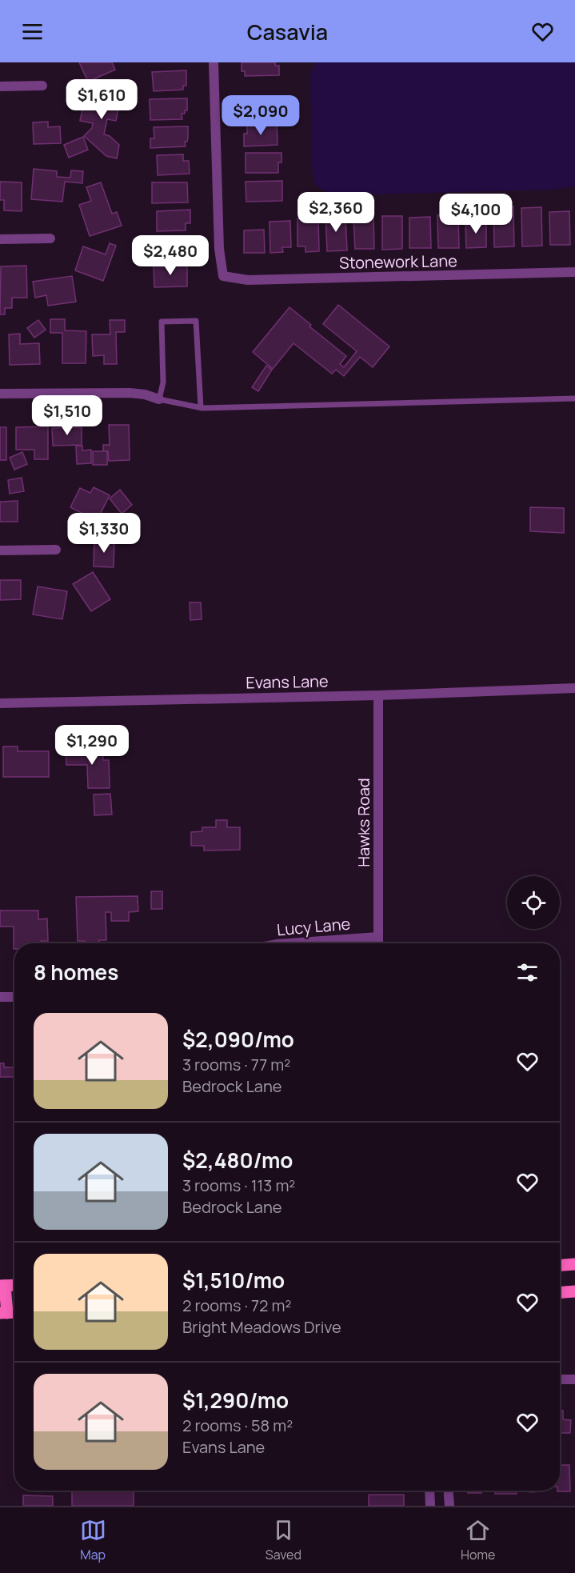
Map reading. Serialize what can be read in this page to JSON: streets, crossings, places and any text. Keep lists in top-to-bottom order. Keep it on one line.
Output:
{"streets":{"street":["Stonework Lane","Evans Lane","Hawks Road","Lucy Lane"]},"crossings":[["Evans Lane","Hawks Road"],["Hawks Road","Lucy Lane"]],"page":{"header":"Casavia","price":["$1,610","$2,090","$2,360","$4,100","$2,480","$1,510","$1,330","$1,290"],"heading":"8 homes","list":[{"name":"$2,090/mo","note":"3 rooms · 77 m² · Bedrock Lane"},{"name":"$2,480/mo","note":"3 rooms · 113 m² · Bedrock Lane"},{"name":"$1,510/mo","note":"2 rooms · 72 m² · Bright Meadows Drive"},{"name":"$1,290/mo","note":"2 rooms · 58 m² · Evans Lane"}],"tabs":["Map","Saved","Home"]}}
